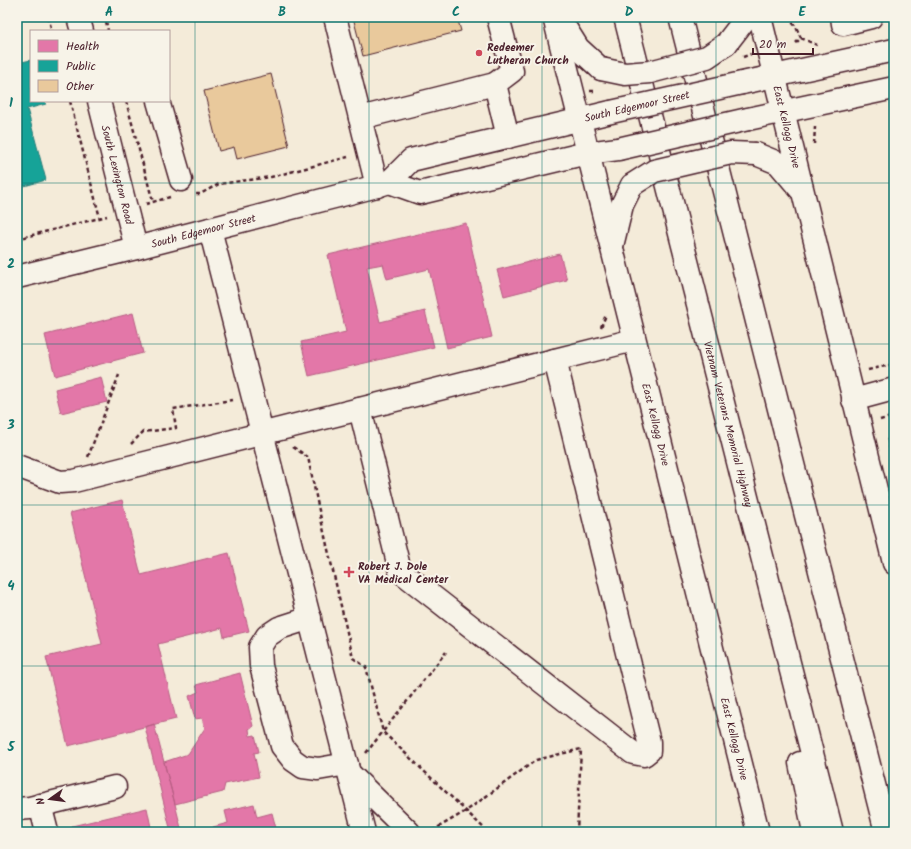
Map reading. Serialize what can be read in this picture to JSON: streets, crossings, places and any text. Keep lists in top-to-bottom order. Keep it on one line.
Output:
{"streets":{"main road":["South Edgemoor Street","East Kellogg Drive","South Lexington Road","Vietnam Veterans Memorial Highway"]},"crossings":[["South Edgemoor Street","East Kellogg Drive"],["South Edgemoor Street","South Lexington Road"]],"places":{"other":["Redeemer Lutheran Church"],"health":["Robert J. Dole VA Medical Center"]},"legend":["Health","Public","Other"],"scale_bar":"20 m","north":"left","grid":{"columns":["A","B","C","D","E"],"rows":["1","2","3","4","5"]}}
